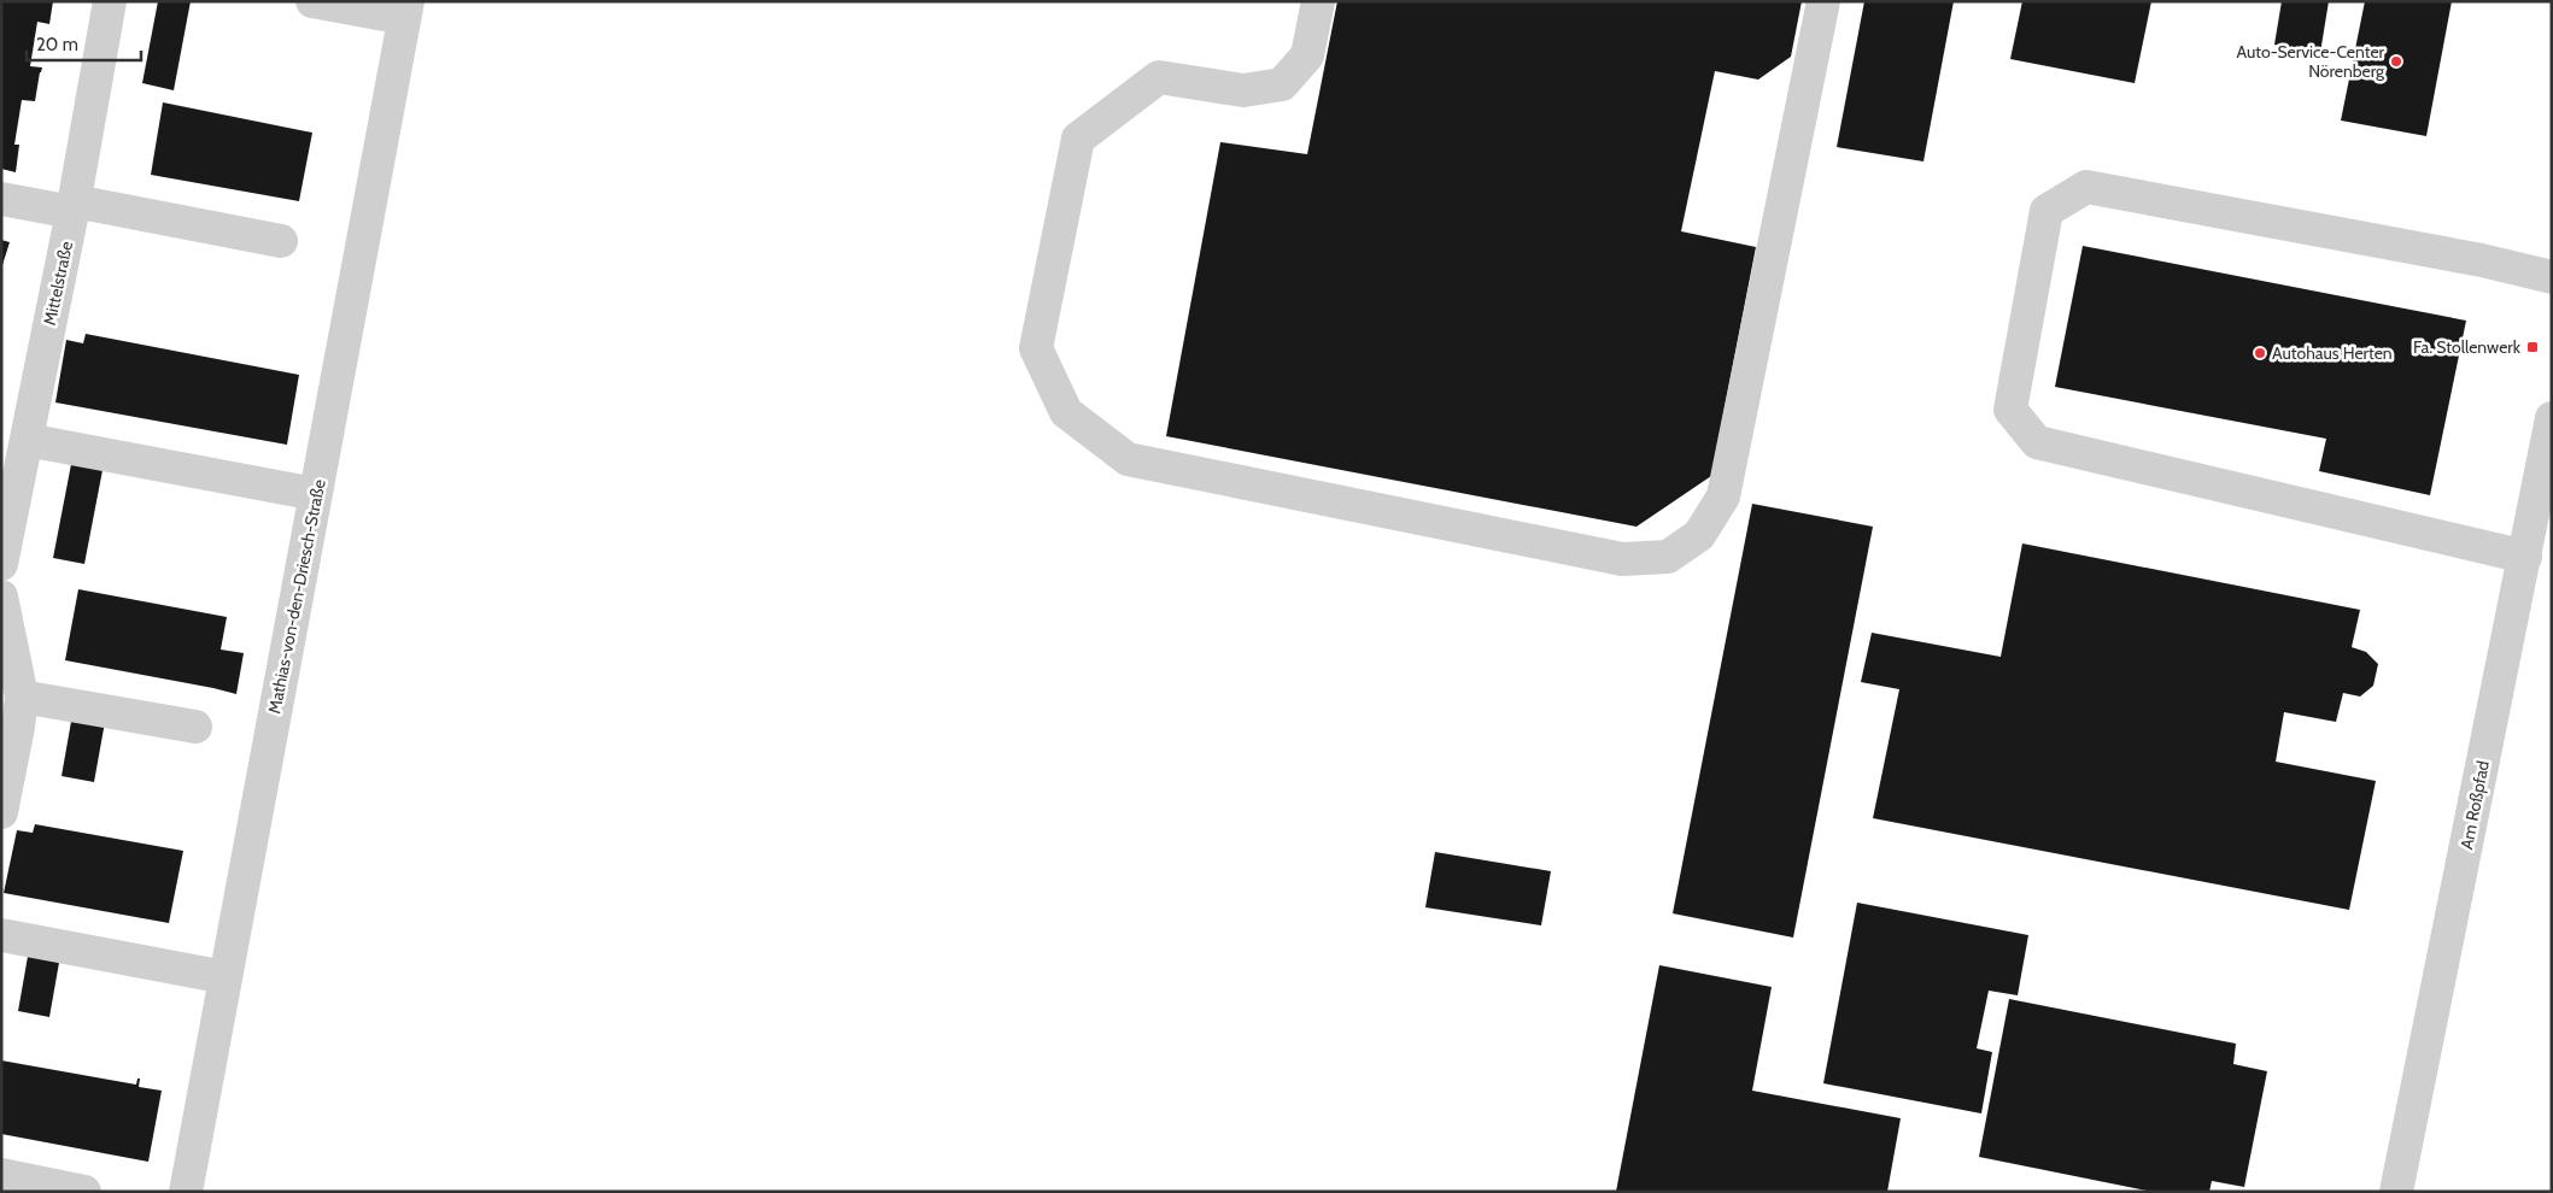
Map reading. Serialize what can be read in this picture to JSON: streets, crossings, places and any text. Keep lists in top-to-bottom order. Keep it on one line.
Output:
{"streets":{"street":["Mittelstraße","Mathias-von-den-Driesch-Straße","Am Roßpfad"]},"places":{"other":["Auto-Service-Center Nörenberg","Autohaus Herten"],"transit":["Fa. Stollenwerk"]},"scale_bar":"20 m"}
